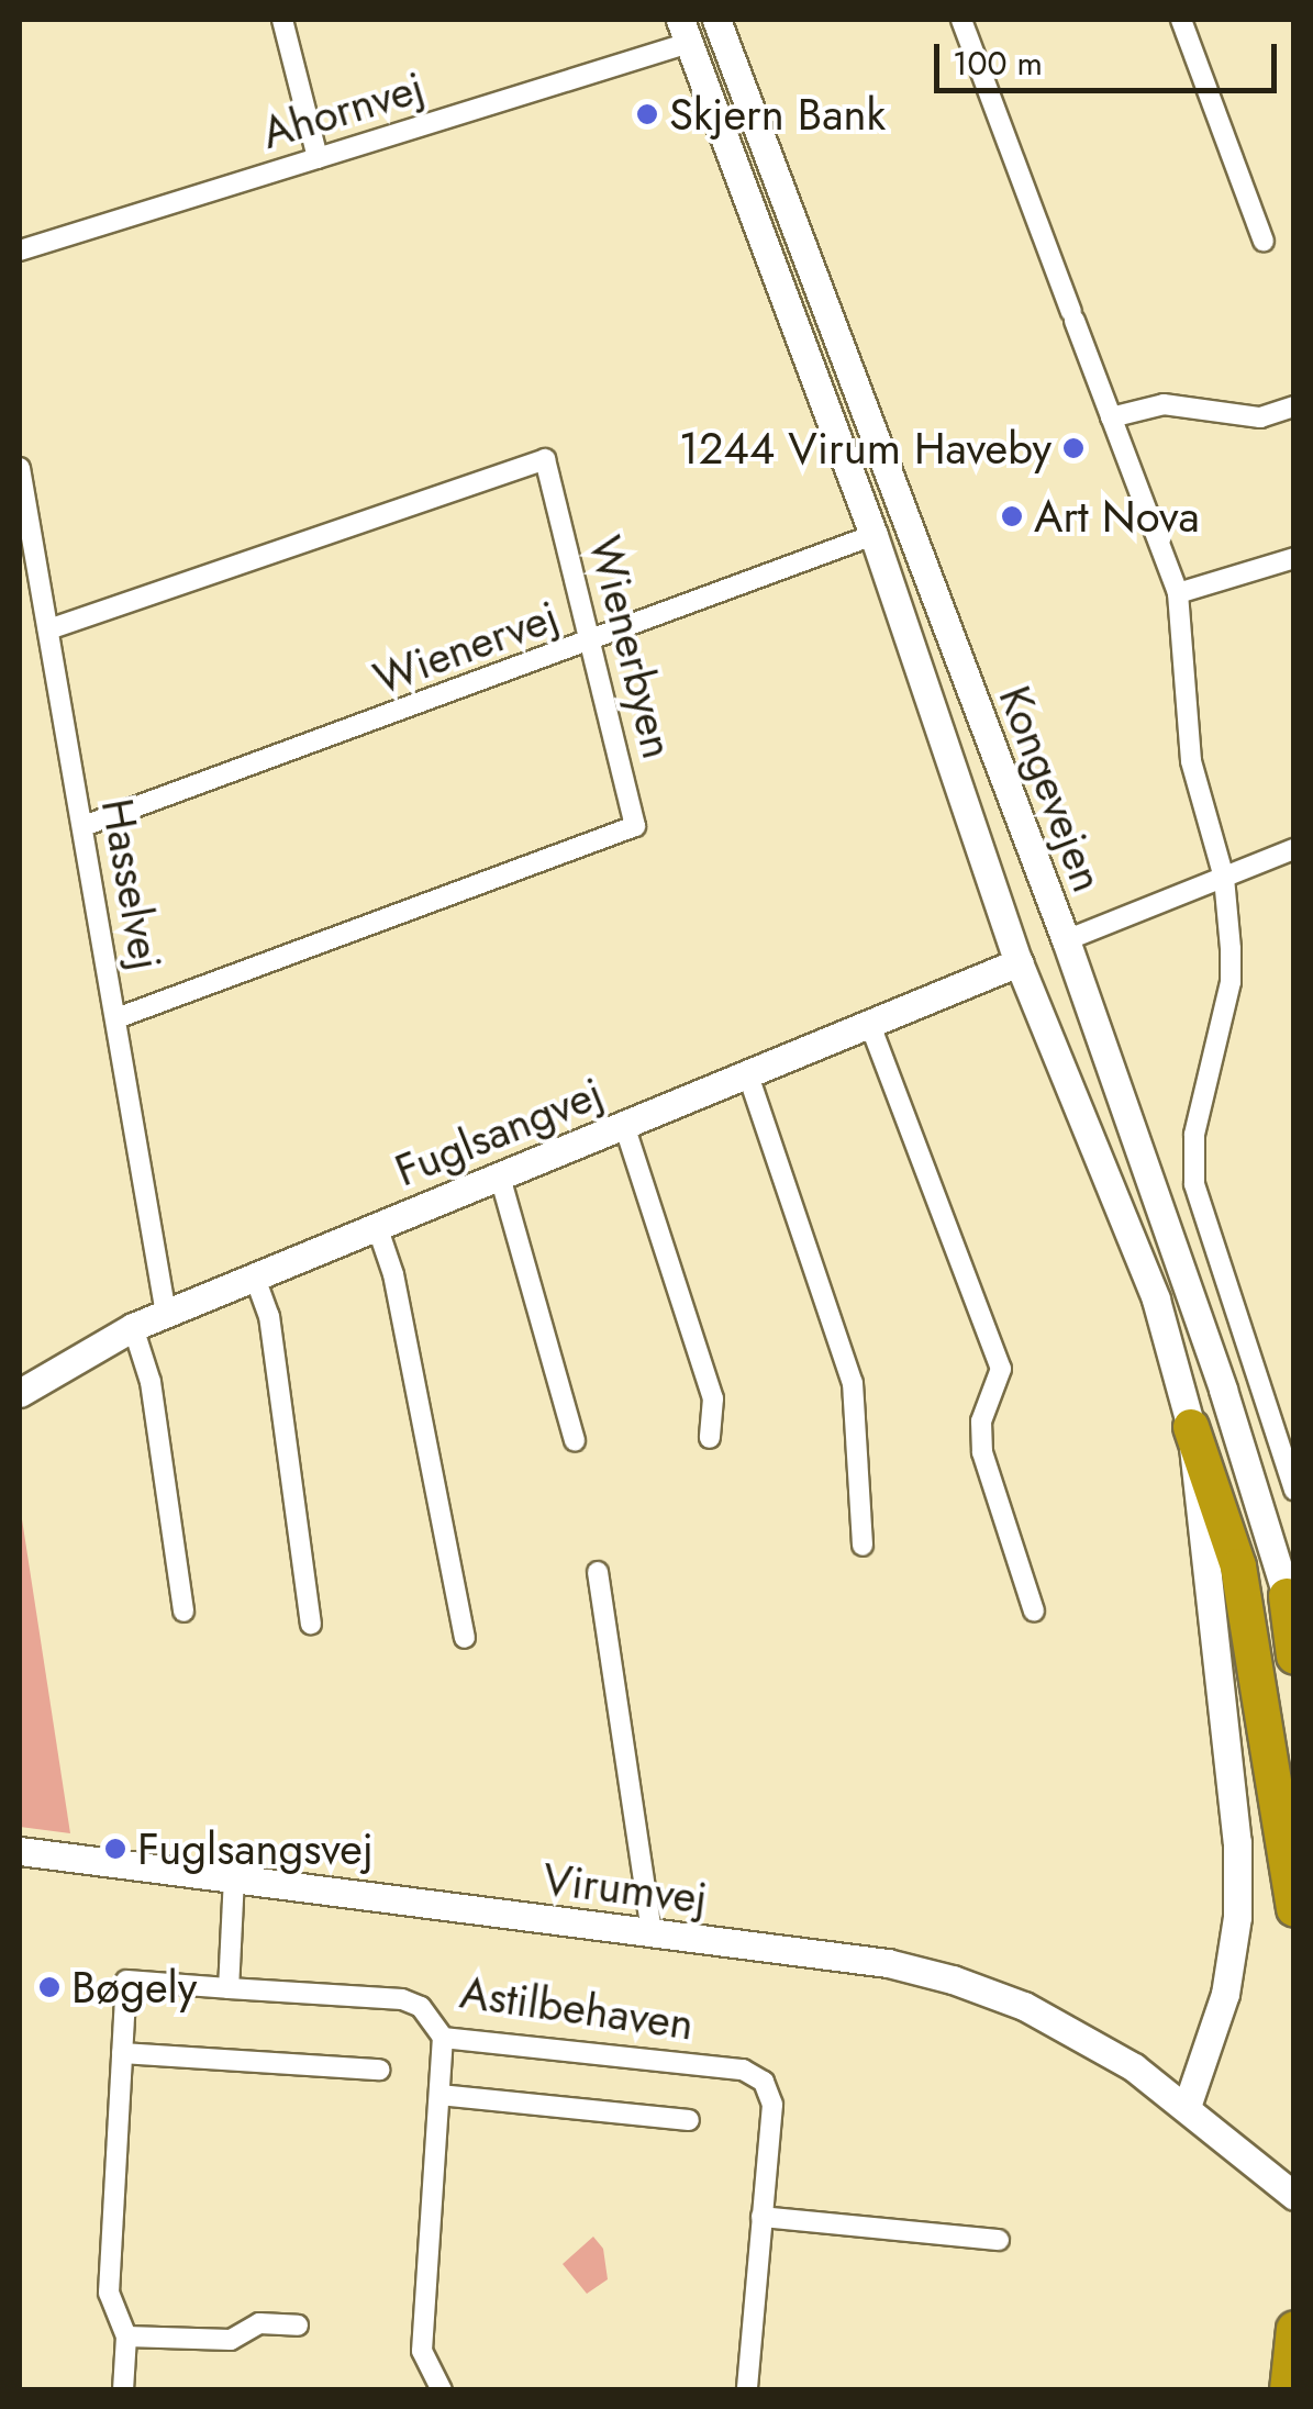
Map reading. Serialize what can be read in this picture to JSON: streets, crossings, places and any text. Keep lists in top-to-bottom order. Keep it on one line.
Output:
{"streets":{"main road":["Kongevejen","Fuglsangvej","Virumvej"],"street":["Ahornvej","Wienervej","Wienerbyen","Hasselvej","Astilbehaven"]},"crossings":[["Ahornvej","Kongevejen"],["Wienervej","Wienerbyen"],["Wienervej","Kongevejen"],["Wienervej","Hasselvej"],["Wienerbyen","Hasselvej"],["Kongevejen","Fuglsangvej"],["Kongevejen","Virumvej"],["Hasselvej","Fuglsangvej"]],"places":["Skjern Bank","1244 Virum Haveby","Art Nova","Fuglsangsvej","Bøgely"],"scale_bar":"100 m"}
